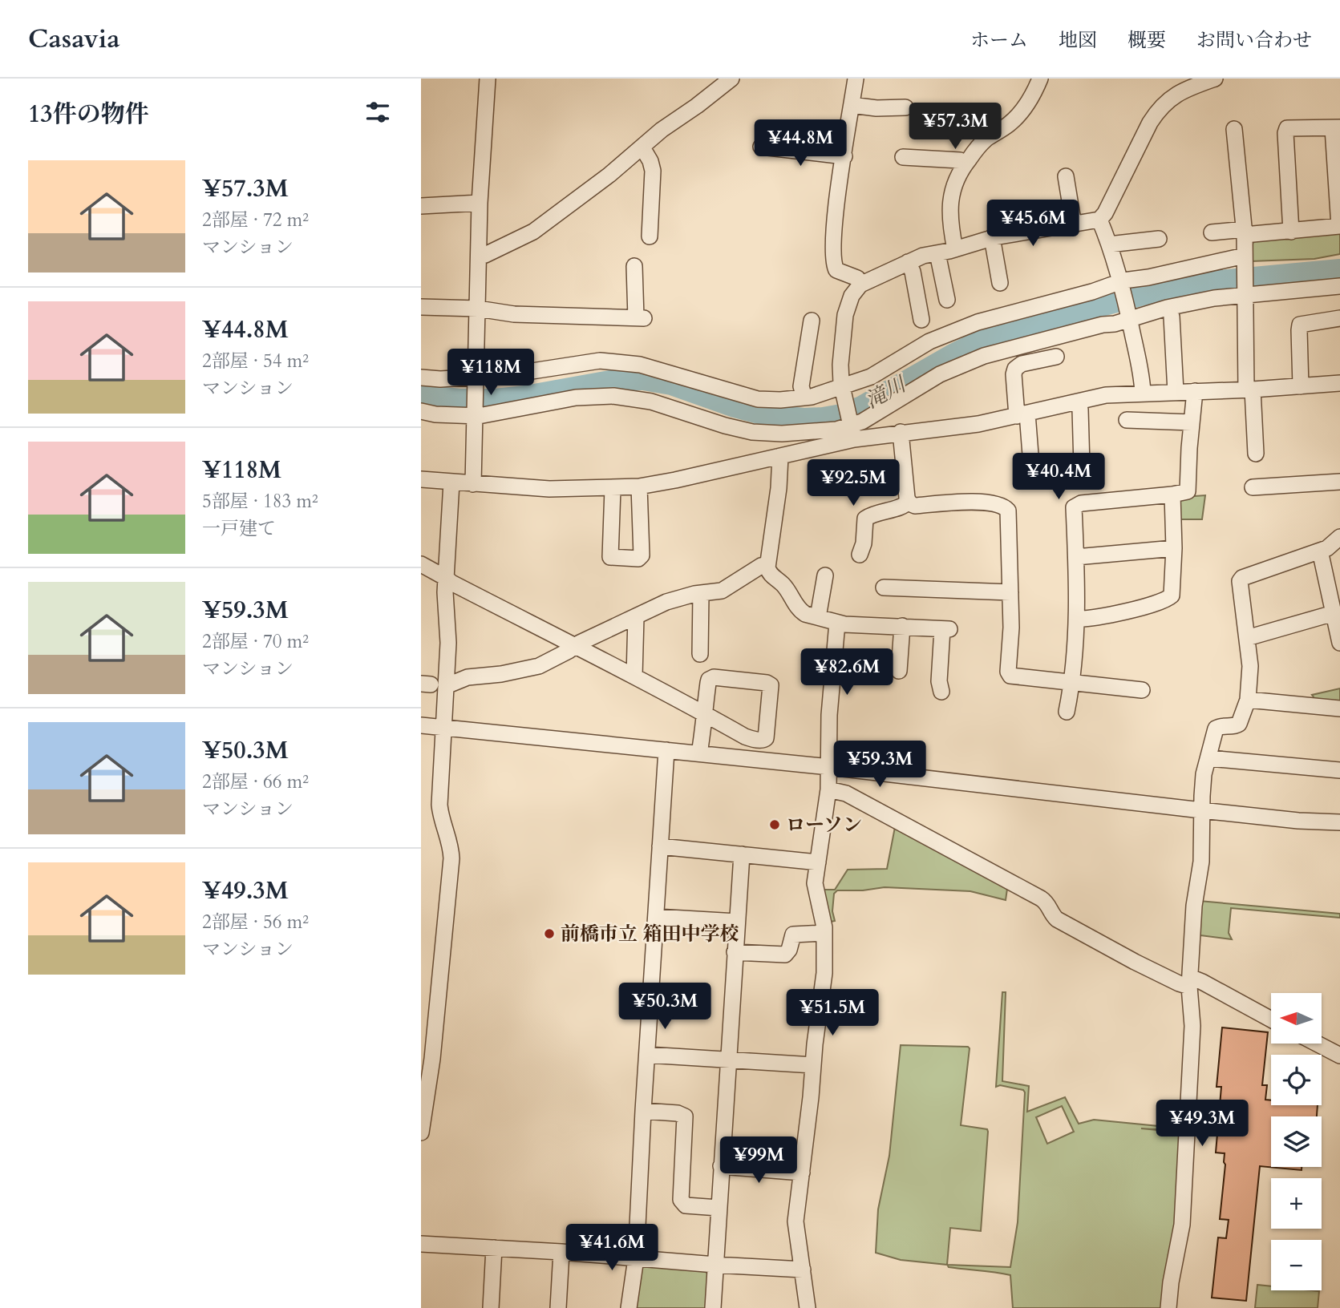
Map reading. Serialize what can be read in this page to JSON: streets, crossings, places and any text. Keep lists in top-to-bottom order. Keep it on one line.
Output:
{"water":["滝川"],"places":["ローソン","前橋市立 箱田中学校"],"north":"left","page":{"header":"Casavia","nav":["ホーム","地図","概要","お問い合わせ"],"heading":"13件の物件","price":["¥57.3M","¥44.8M","¥45.6M","¥118M","¥40.4M","¥92.5M","¥82.6M","¥59.3M","¥50.3M","¥51.5M","¥49.3M","¥99M","¥41.6M"],"list":[{"name":"¥57.3M","note":"2部屋 · 72 m² · マンション"},{"name":"¥44.8M","note":"2部屋 · 54 m² · マンション"},{"name":"¥118M","note":"5部屋 · 183 m² · 一戸建て"},{"name":"¥59.3M","note":"2部屋 · 70 m² · マンション"},{"name":"¥50.3M","note":"2部屋 · 66 m² · マンション"},{"name":"¥49.3M","note":"2部屋 · 56 m² · マンション"}],"map_buttons":["+","−"]}}
